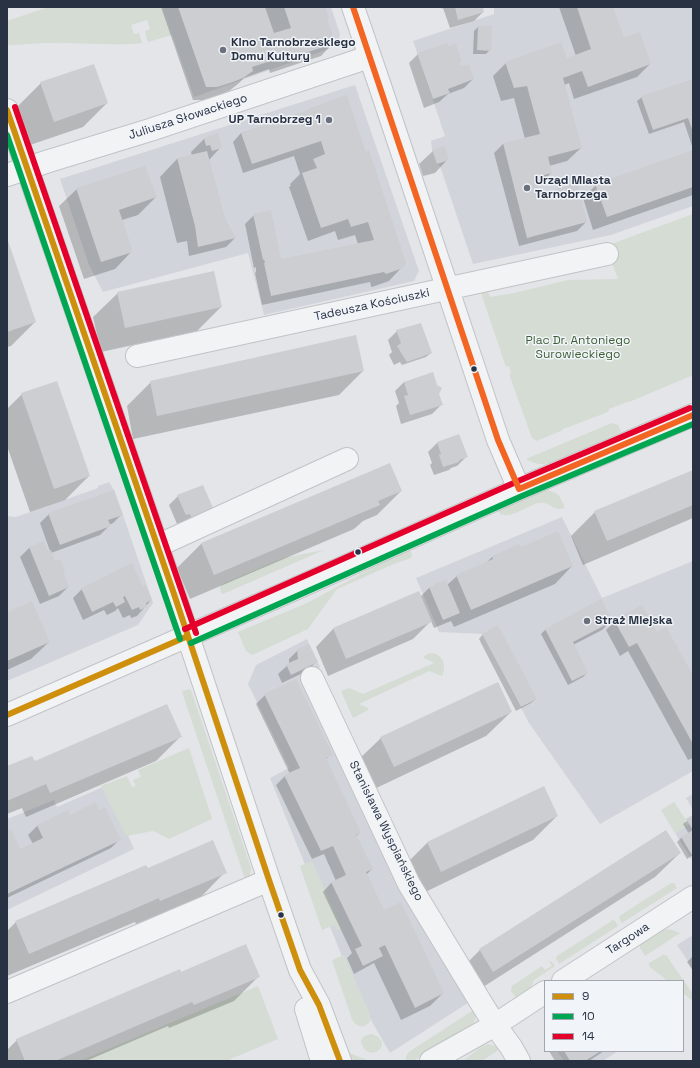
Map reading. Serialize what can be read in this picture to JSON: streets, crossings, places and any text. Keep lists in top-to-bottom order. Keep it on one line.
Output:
{"streets":{"street":["Juliusza Słowackiego","Tadeusza Kościuszki","Stanisława Wyspiańskiego","Targowa"]},"parks":["Plac Dr. Antoniego Surowieckiego"],"places":["Kino Tarnobrzeskiego Domu Kultury","UP Tarnobrzeg 1","Urząd Miasta Tarnobrzega","Straż Miejska"],"lines":["transit line 14","transit line 9","transit line 10"],"legend":["9","10","14"]}
